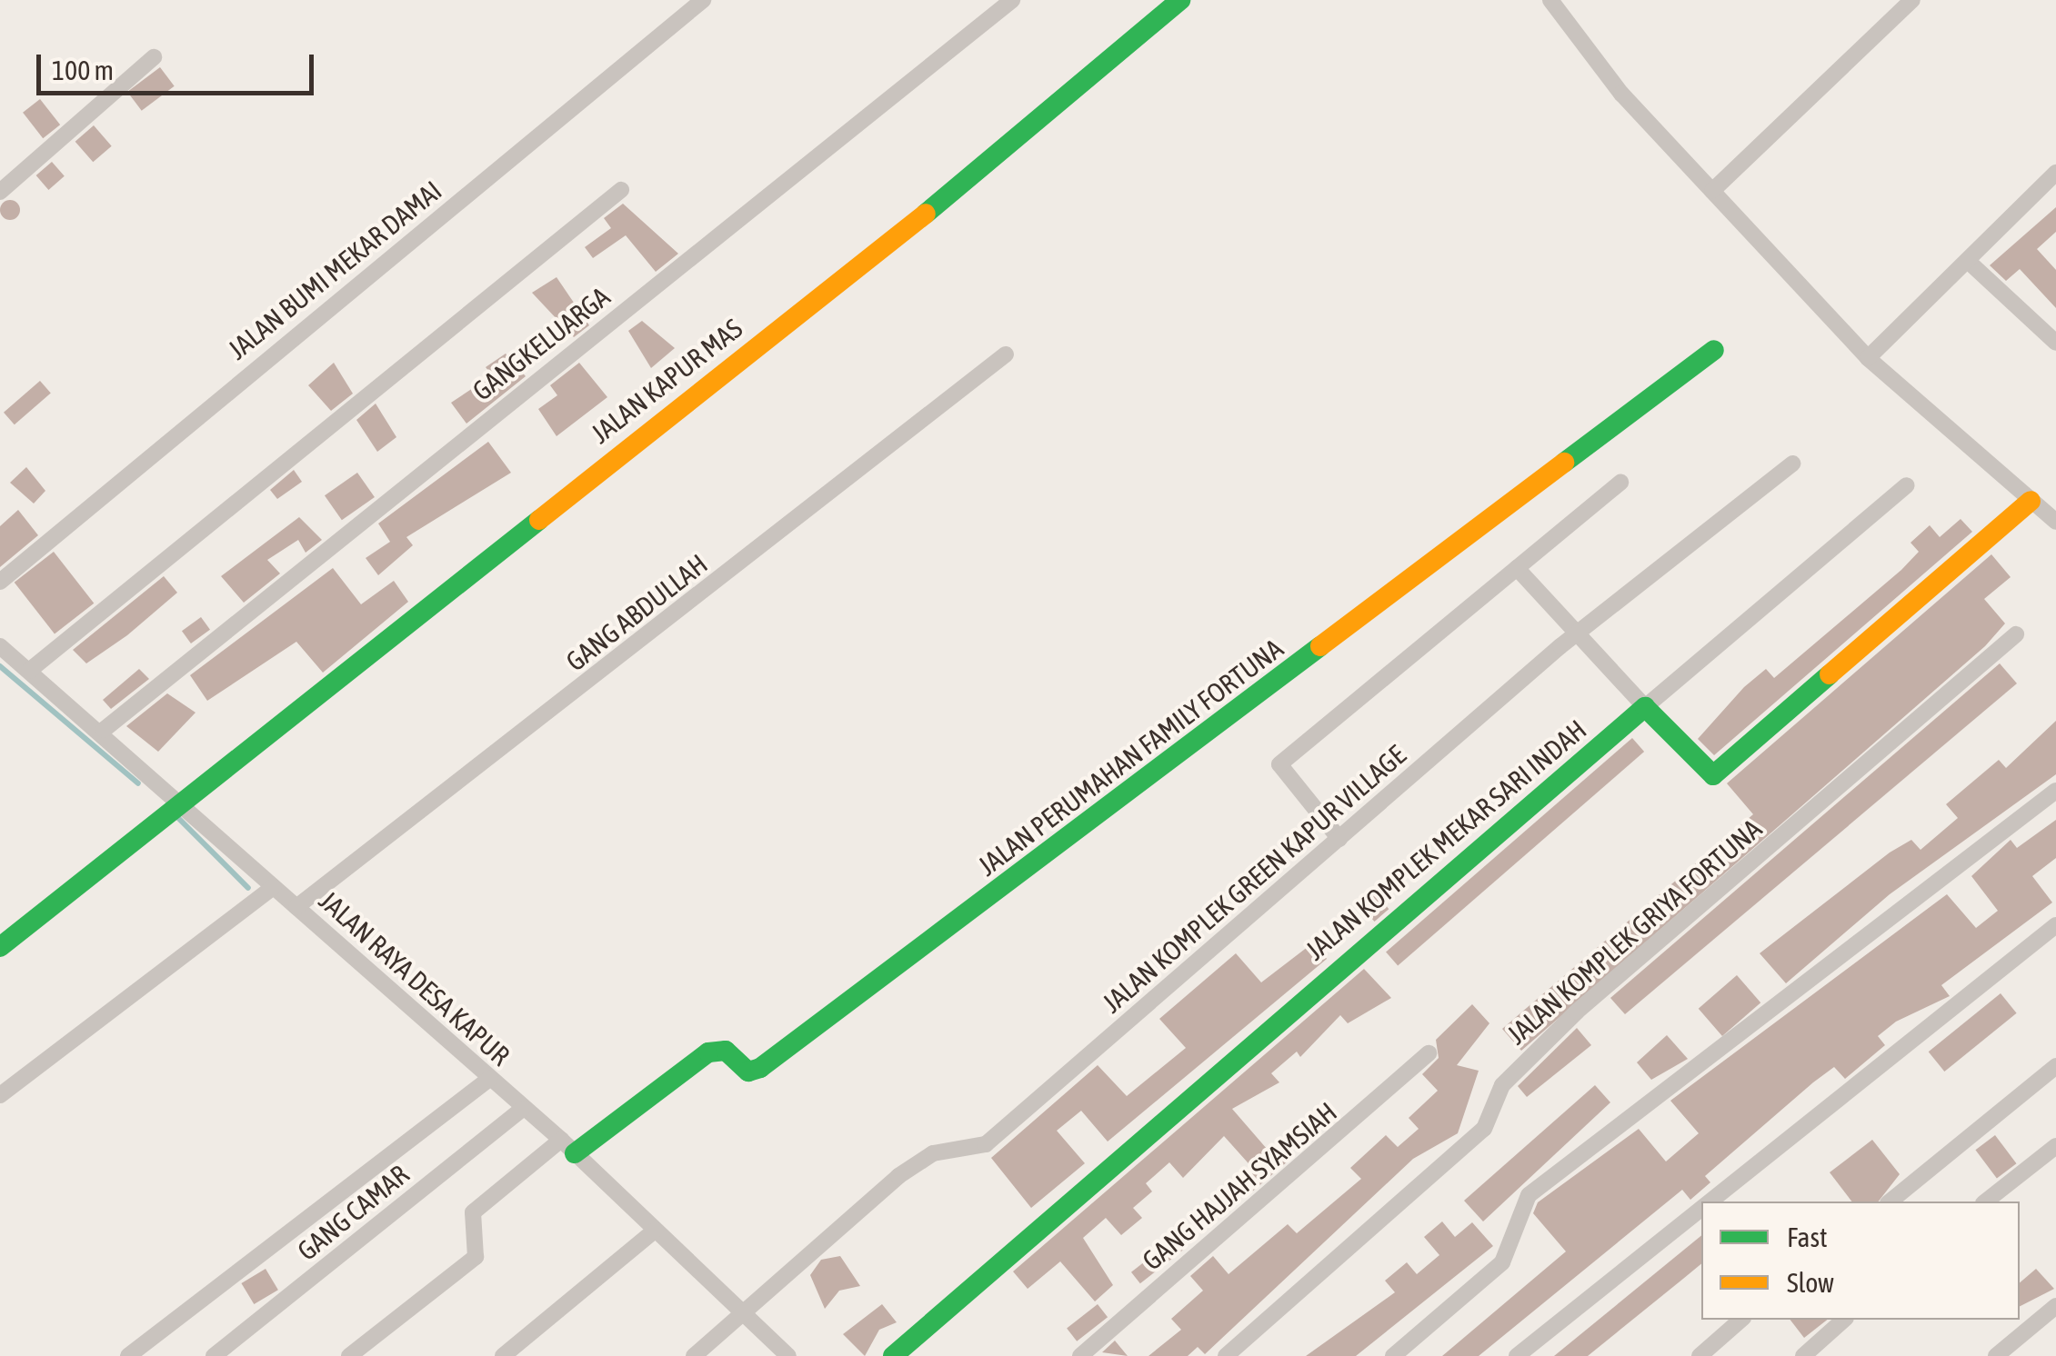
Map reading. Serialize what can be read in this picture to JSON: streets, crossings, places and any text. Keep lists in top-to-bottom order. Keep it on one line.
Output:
{"streets":{"street":["JALAN BUMI MEKAR DAMAI","GANGKELUARGA","JALAN KAPUR MAS","GANG ABDULLAH","JALAN PERUMAHAN FAMILY FORTUNA","JALAN KOMPLEK MEKAR SARI INDAH","JALAN KOMPLEK GREEN KAPUR VILLAGE","JALAN KOMPLEK GRIYA FORTUNA","JALAN RAYA DESA KAPUR","GANG HAJJAH SYAMSIAH","GANG CAMAR"]},"crossings":[["GANGKELUARGA","JALAN RAYA DESA KAPUR"],["JALAN KAPUR MAS","JALAN RAYA DESA KAPUR"],["GANG ABDULLAH","JALAN RAYA DESA KAPUR"],["JALAN PERUMAHAN FAMILY FORTUNA","JALAN RAYA DESA KAPUR"],["JALAN KOMPLEK GREEN KAPUR VILLAGE","JALAN RAYA DESA KAPUR"],["JALAN RAYA DESA KAPUR","GANG CAMAR"]],"legend":["Fast","Slow"],"scale_bar":"100 m"}
